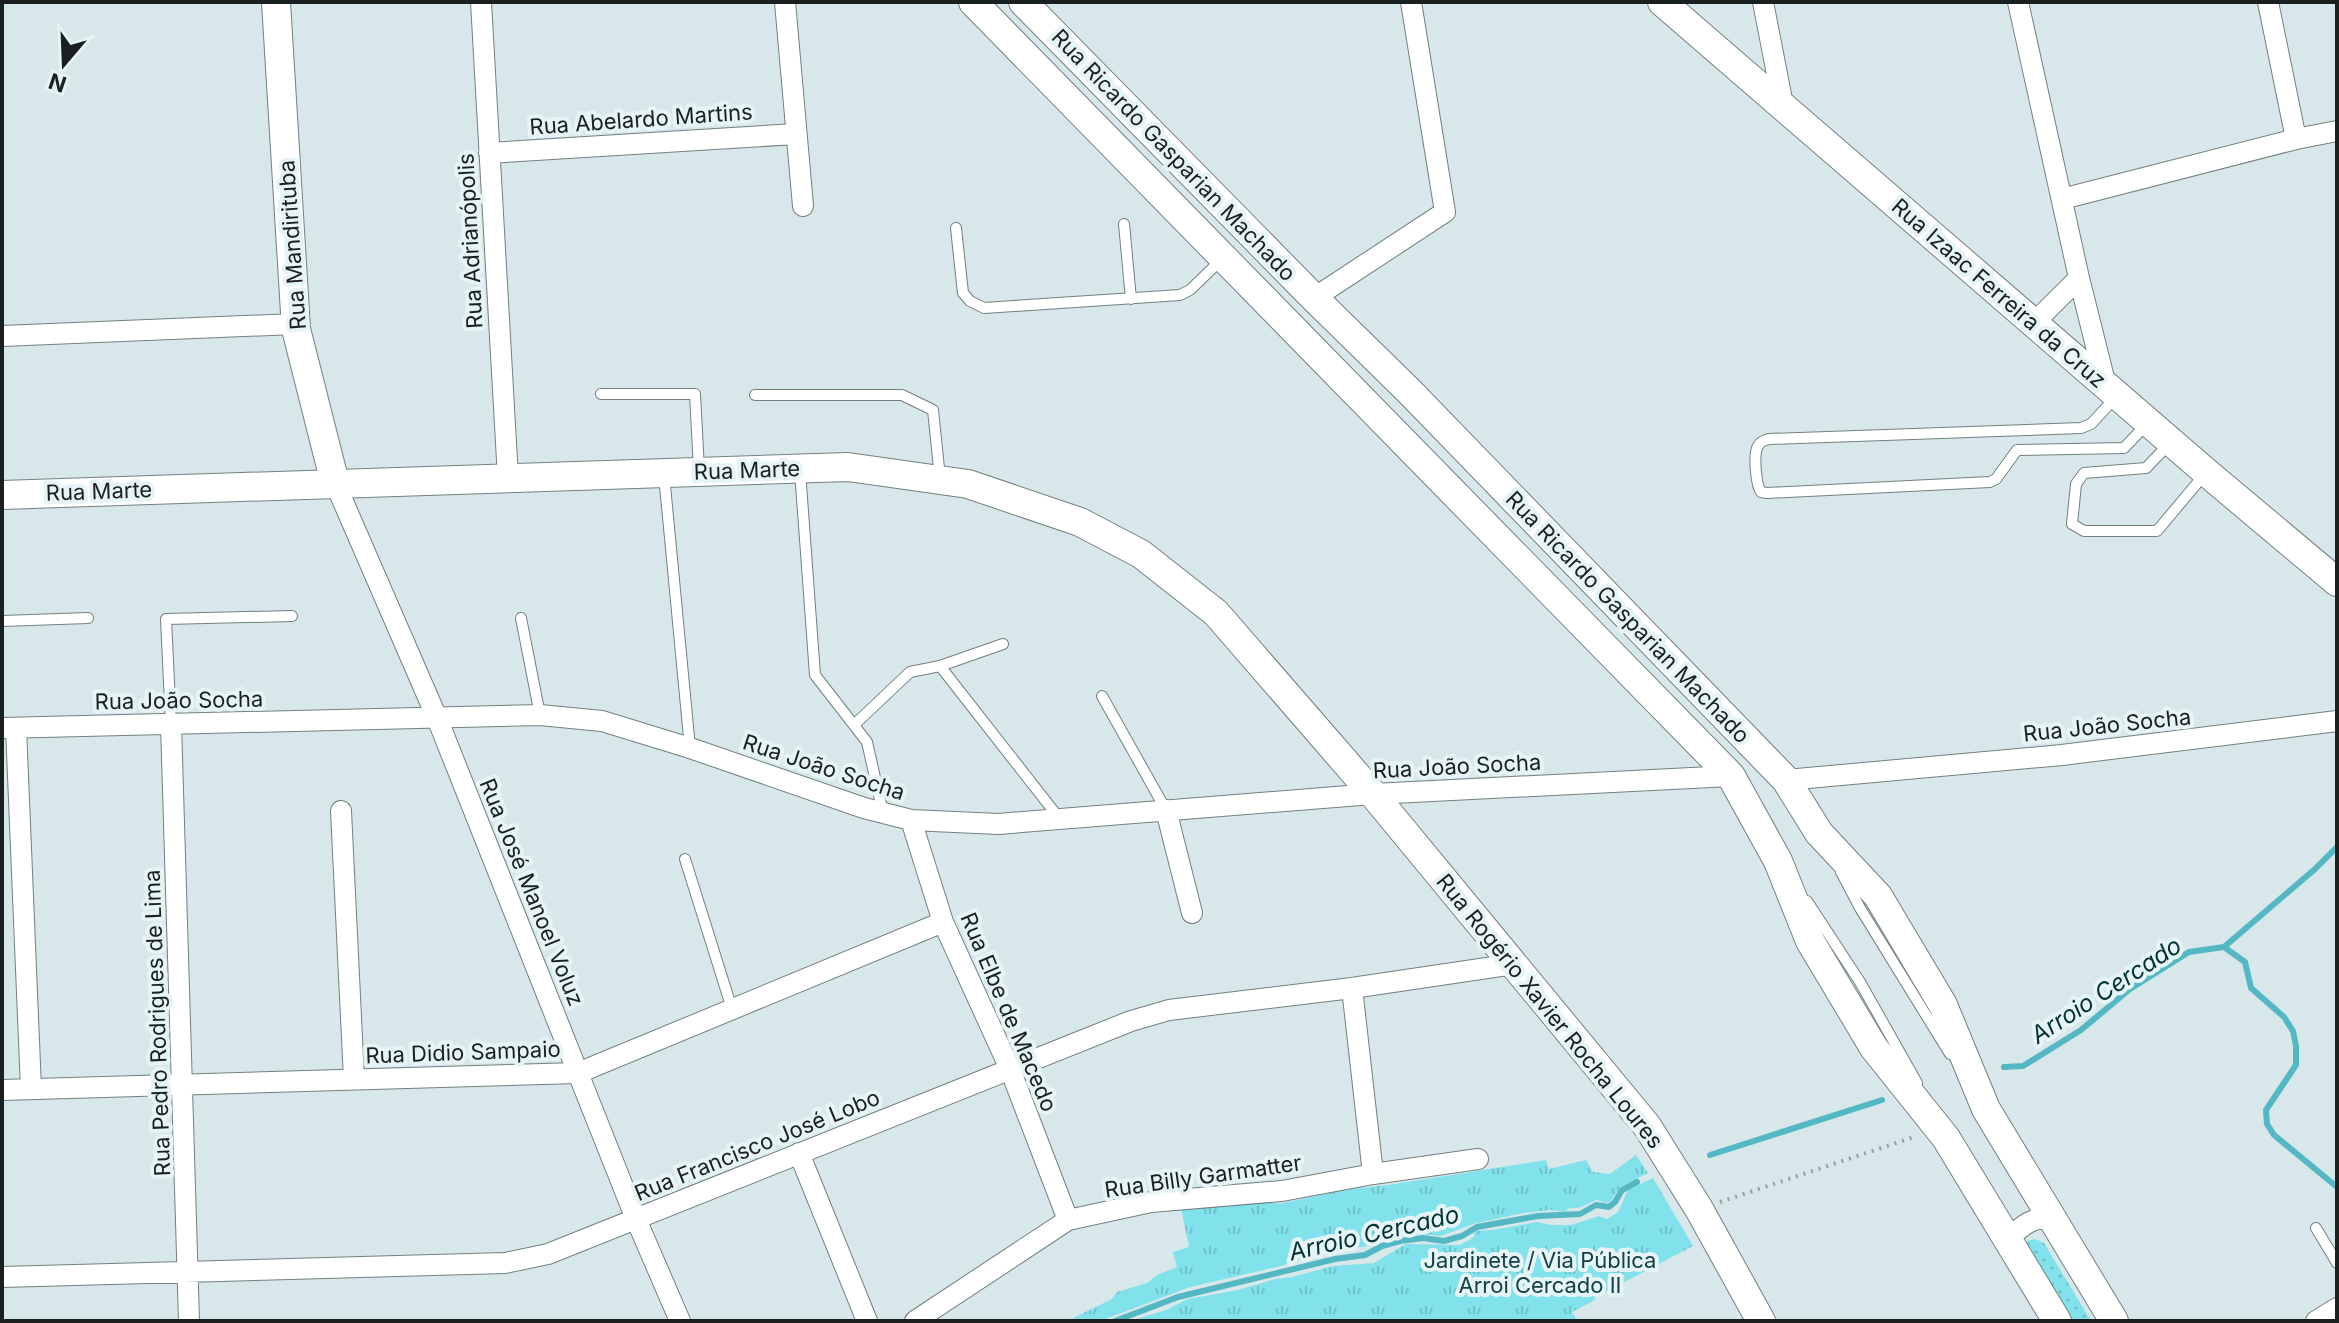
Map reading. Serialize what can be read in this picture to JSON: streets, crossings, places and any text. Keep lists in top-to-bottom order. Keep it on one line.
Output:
{"streets":{"street":["Rua Abelardo Martins","Rua Ricardo Gasparian Machado","Rua Adrianópolis","Rua Mandirituba","Rua Izaac Ferreira da Cruz","Rua Marte","Rua João Socha","Rua José Manoel Voluz","Rua Rogério Xavier Rocha Loures","Rua Elbe de Macedo","Rua Pedro Rodrigues de Lima","Rua Didio Sampaio","Rua Francisco José Lobo","Rua Billy Garmatter"]},"crossings":[["Rua Abelardo Martins","Rua Adrianópolis"],["Rua Ricardo Gasparian Machado","Rua João Socha"],["Rua Adrianópolis","Rua Marte"],["Rua Mandirituba","Rua Marte"],["Rua Mandirituba","Rua José Manoel Voluz"],["Rua Marte","Rua João Socha"],["Rua Marte","Rua José Manoel Voluz"],["Rua Marte","Rua Rogério Xavier Rocha Loures"],["Rua João Socha","Rua José Manoel Voluz"],["Rua João Socha","Rua Rogério Xavier Rocha Loures"],["Rua João Socha","Rua Elbe de Macedo"],["Rua João Socha","Rua Pedro Rodrigues de Lima"],["Rua José Manoel Voluz","Rua Didio Sampaio"],["Rua José Manoel Voluz","Rua Francisco José Lobo"],["Rua Rogério Xavier Rocha Loures","Rua Francisco José Lobo"],["Rua Elbe de Macedo","Rua Didio Sampaio"],["Rua Elbe de Macedo","Rua Francisco José Lobo"],["Rua Elbe de Macedo","Rua Billy Garmatter"],["Rua Pedro Rodrigues de Lima","Rua Didio Sampaio"],["Rua Pedro Rodrigues de Lima","Rua Francisco José Lobo"]],"water":["Arroio Cercado"],"parks":["Jardinete / Via Pública Arroi Cercado II"],"north":"bottom"}
